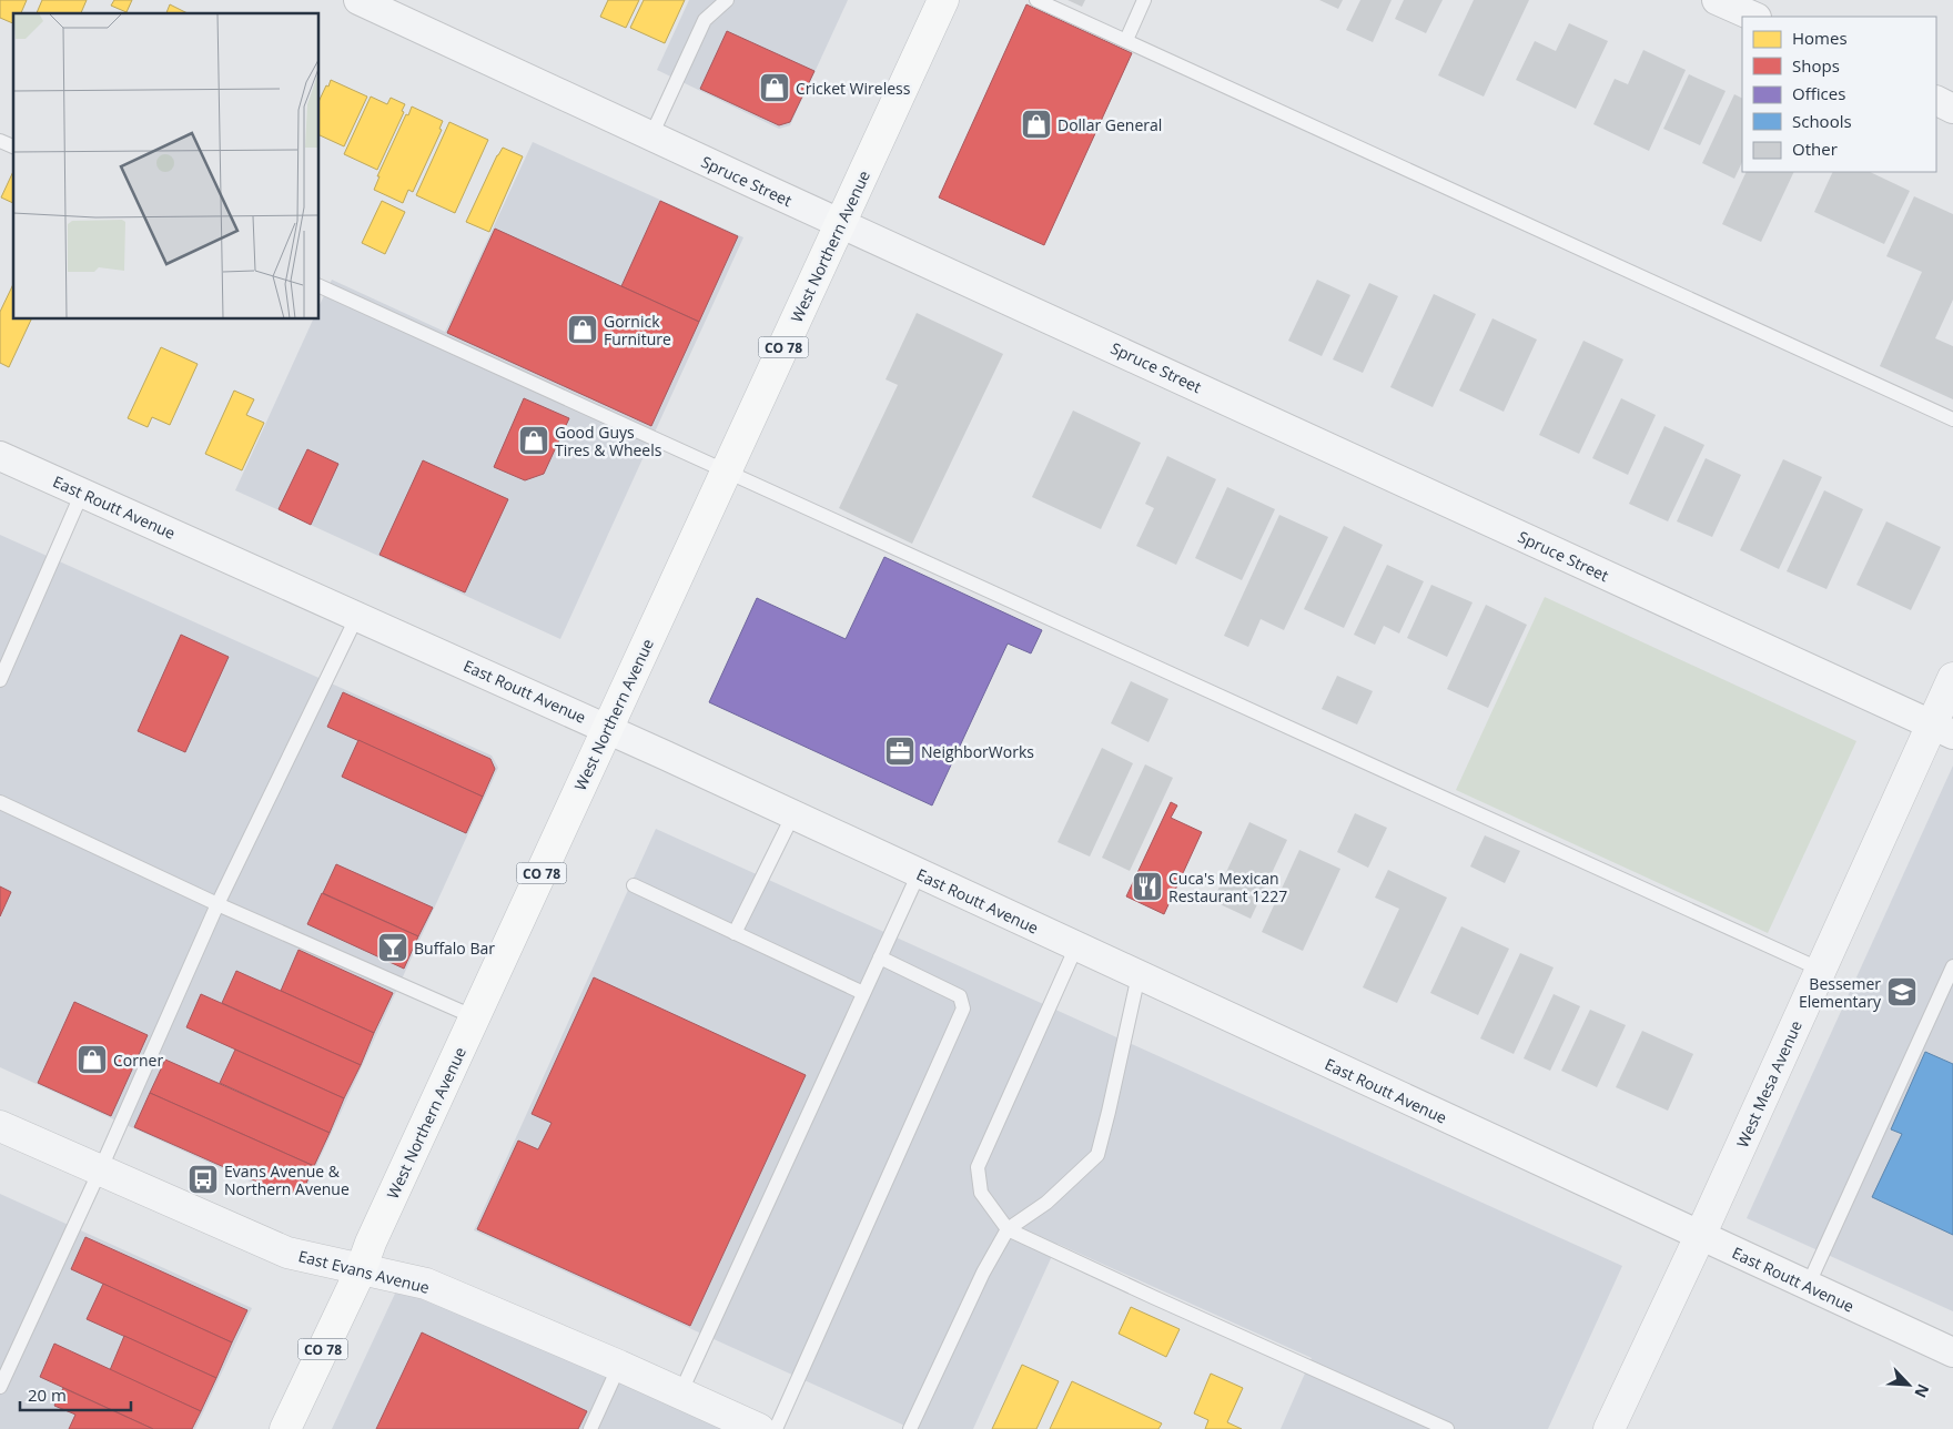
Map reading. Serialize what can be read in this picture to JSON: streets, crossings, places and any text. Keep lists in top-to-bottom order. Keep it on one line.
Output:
{"streets":{"main road":["West Northern Avenue","CO 78"],"street":["Spruce Street","East Routt Avenue","West Mesa Avenue","East Evans Avenue"]},"crossings":[["Spruce Street","West Northern Avenue"],["Spruce Street","West Mesa Avenue"],["West Northern Avenue","East Routt Avenue"],["West Northern Avenue","East Evans Avenue"],["East Routt Avenue","West Mesa Avenue"]],"places":{"shop":["Cricket Wireless","Dollar General","Gornick Furniture","Good Guys Tires & Wheels","Corner"],"office":["NeighborWorks"],"restaurant":["Cuca's Mexican Restaurant 1227"],"bar":["Buffalo Bar"],"school or university":["Bessemer Elementary"],"bus stop":["Evans Avenue & Northern Avenue"]},"legend":["Homes","Shops","Offices","Schools","Other"],"scale_bar":"20 m","north":"bottom right"}
